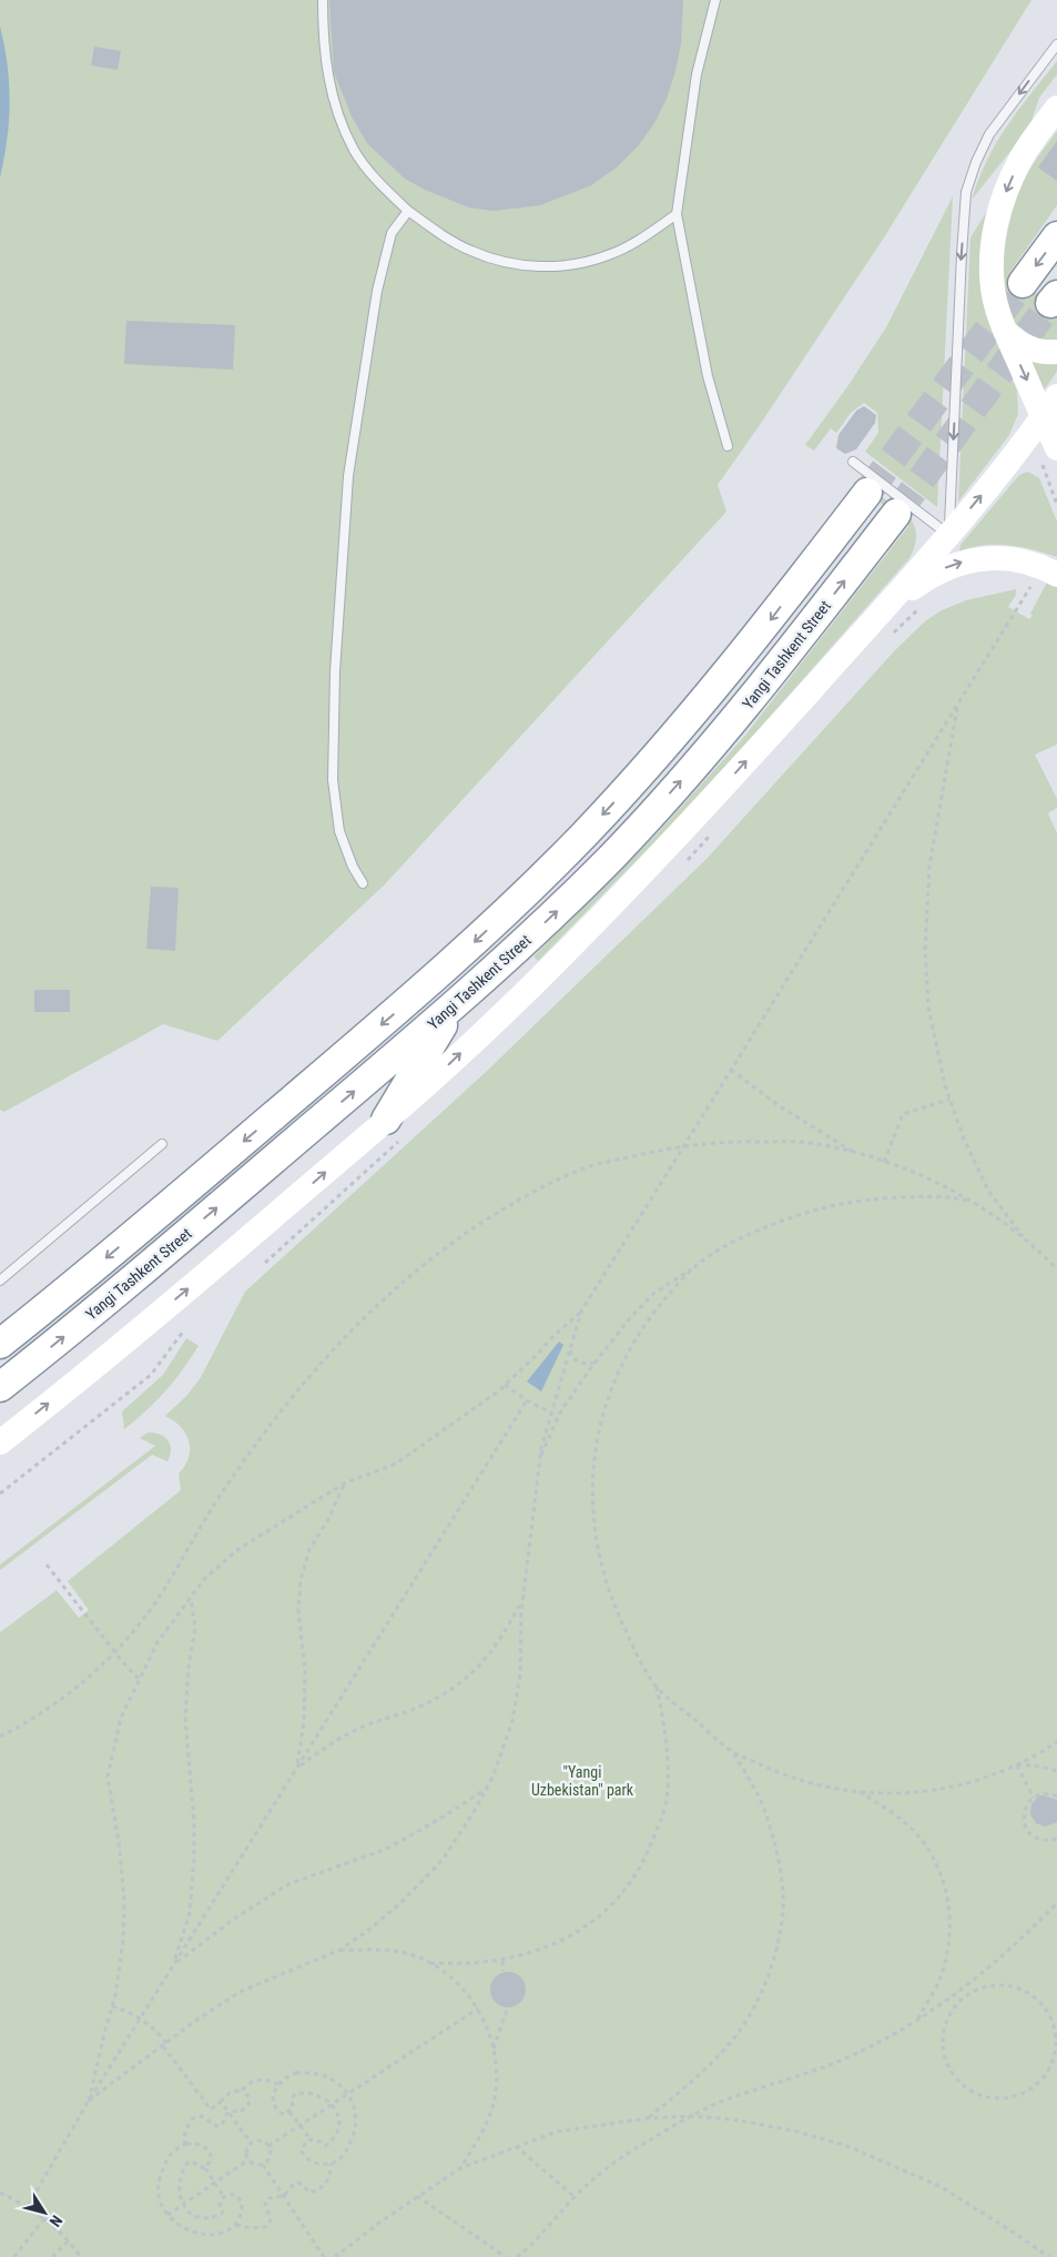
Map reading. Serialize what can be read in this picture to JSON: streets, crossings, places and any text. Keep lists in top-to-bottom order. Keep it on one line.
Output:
{"streets":{"highway":["Yangi Tashkent Street"]},"parks":["\"Yangi Uzbekistan\" park"],"north":"bottom right"}
